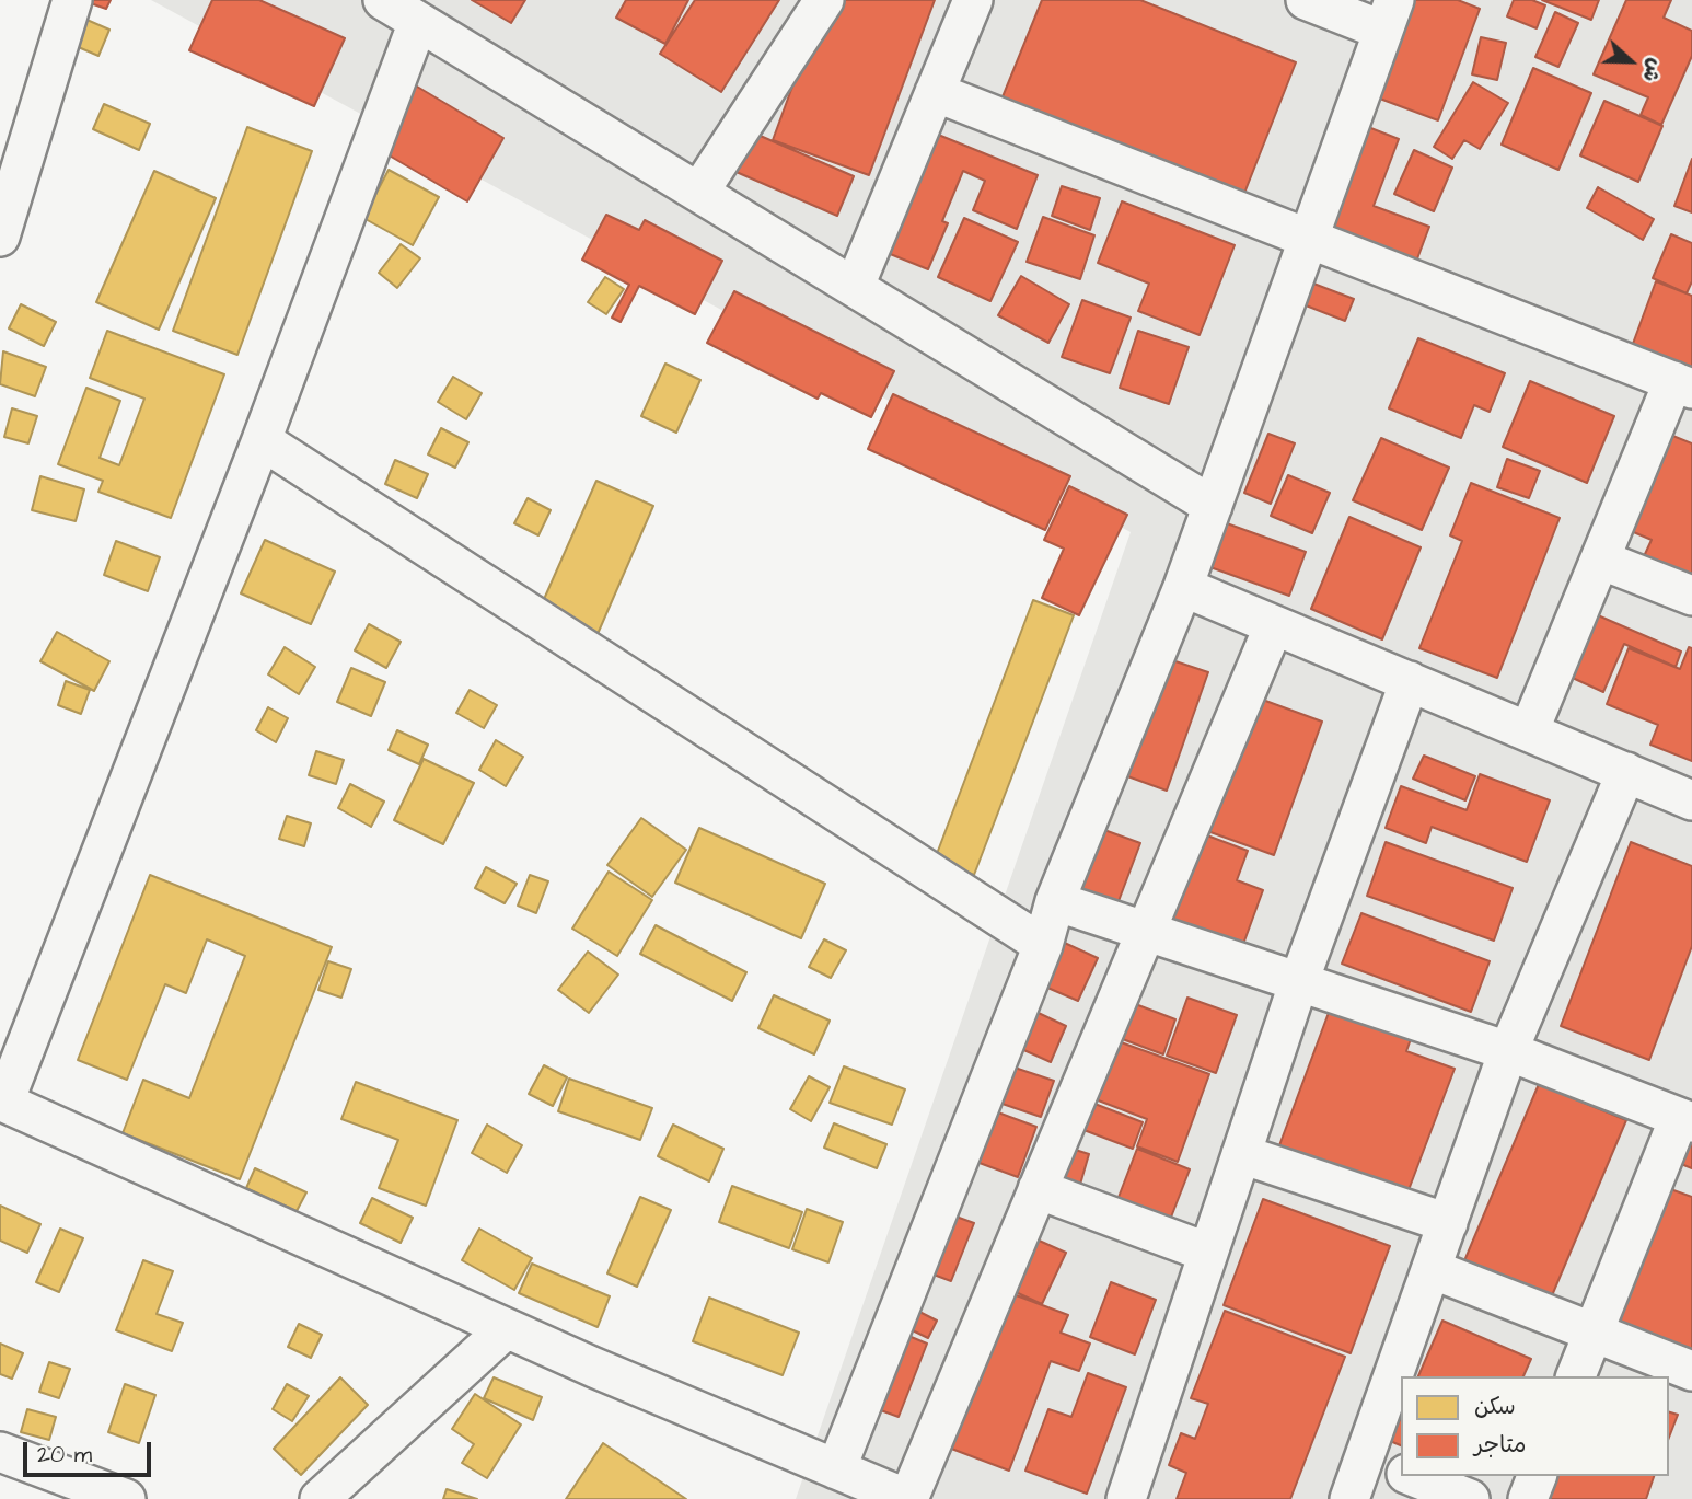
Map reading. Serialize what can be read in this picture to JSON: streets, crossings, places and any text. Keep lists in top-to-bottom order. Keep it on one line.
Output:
{"legend":["سكن","متاجر"],"scale_bar":"20 m","north":"right"}
